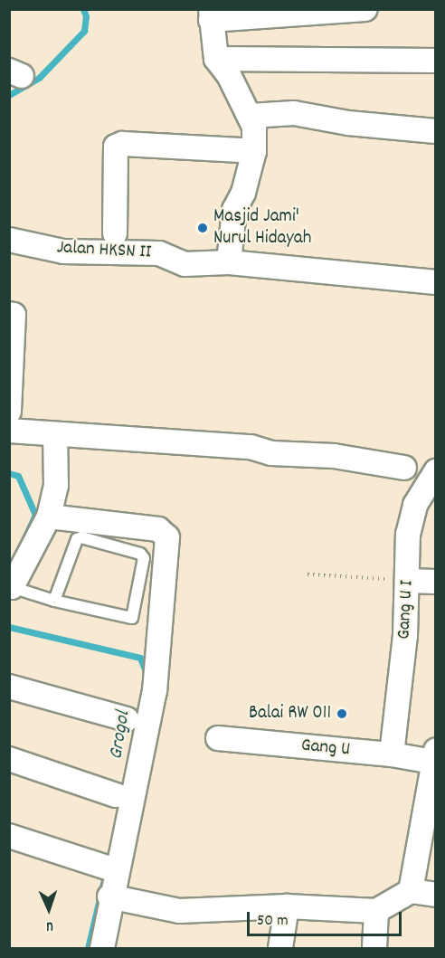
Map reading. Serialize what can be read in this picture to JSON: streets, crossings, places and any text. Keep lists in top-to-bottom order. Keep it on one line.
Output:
{"streets":{"street":["Jalan HKSN II","Gang U I","Gang U"]},"crossings":[["Gang U I","Gang U"]],"water":["Grogol"],"places":["Masjid Jami' Nurul Hidayah","Balai RW 011"],"scale_bar":"50 m","north":"bottom"}
